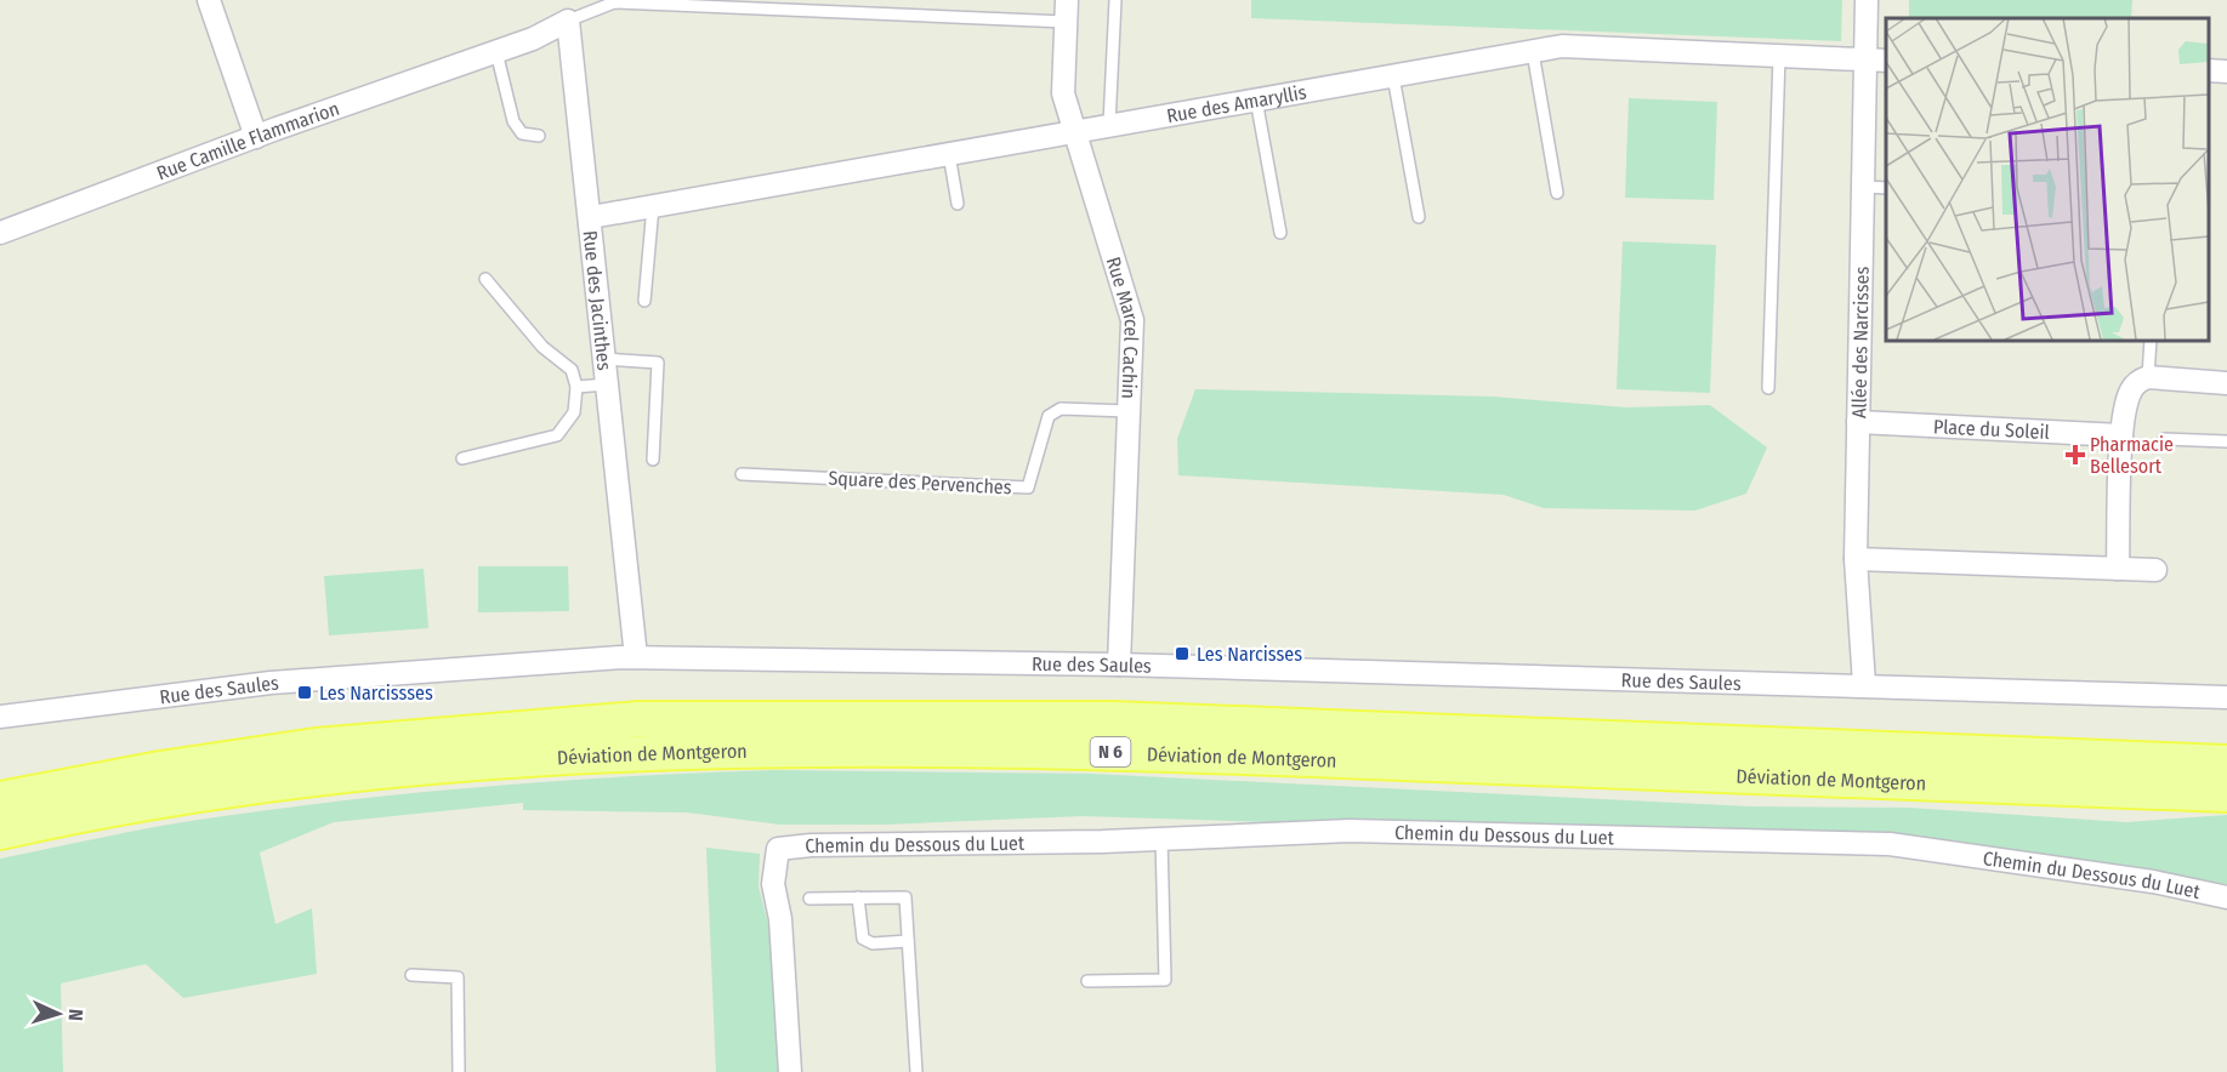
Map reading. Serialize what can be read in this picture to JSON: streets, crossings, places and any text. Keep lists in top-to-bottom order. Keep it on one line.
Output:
{"streets":{"main road":["N 6","Déviation de Montgeron"],"street":["Rue des Amaryllis","Rue Camille Flammarion","Rue des Jacinthes","Rue Marcel Cachin","Allée des Narcisses","Place du Soleil","Rue des Saules","Chemin du Dessous du Luet"],"lane":["Square des Pervenches"]},"crossings":[["Rue des Amaryllis","Rue des Jacinthes"],["Rue des Amaryllis","Rue Marcel Cachin"],["Rue des Amaryllis","Allée des Narcisses"],["Rue des Jacinthes","Rue des Saules"],["Rue Marcel Cachin","Square des Pervenches"],["Rue Marcel Cachin","Rue des Saules"],["Allée des Narcisses","Place du Soleil"],["Allée des Narcisses","Rue des Saules"]],"places":{"health":["Pharmacie Bellesort"],"transit":["Les Narcisses","Les Narcissses"]},"north":"right"}
